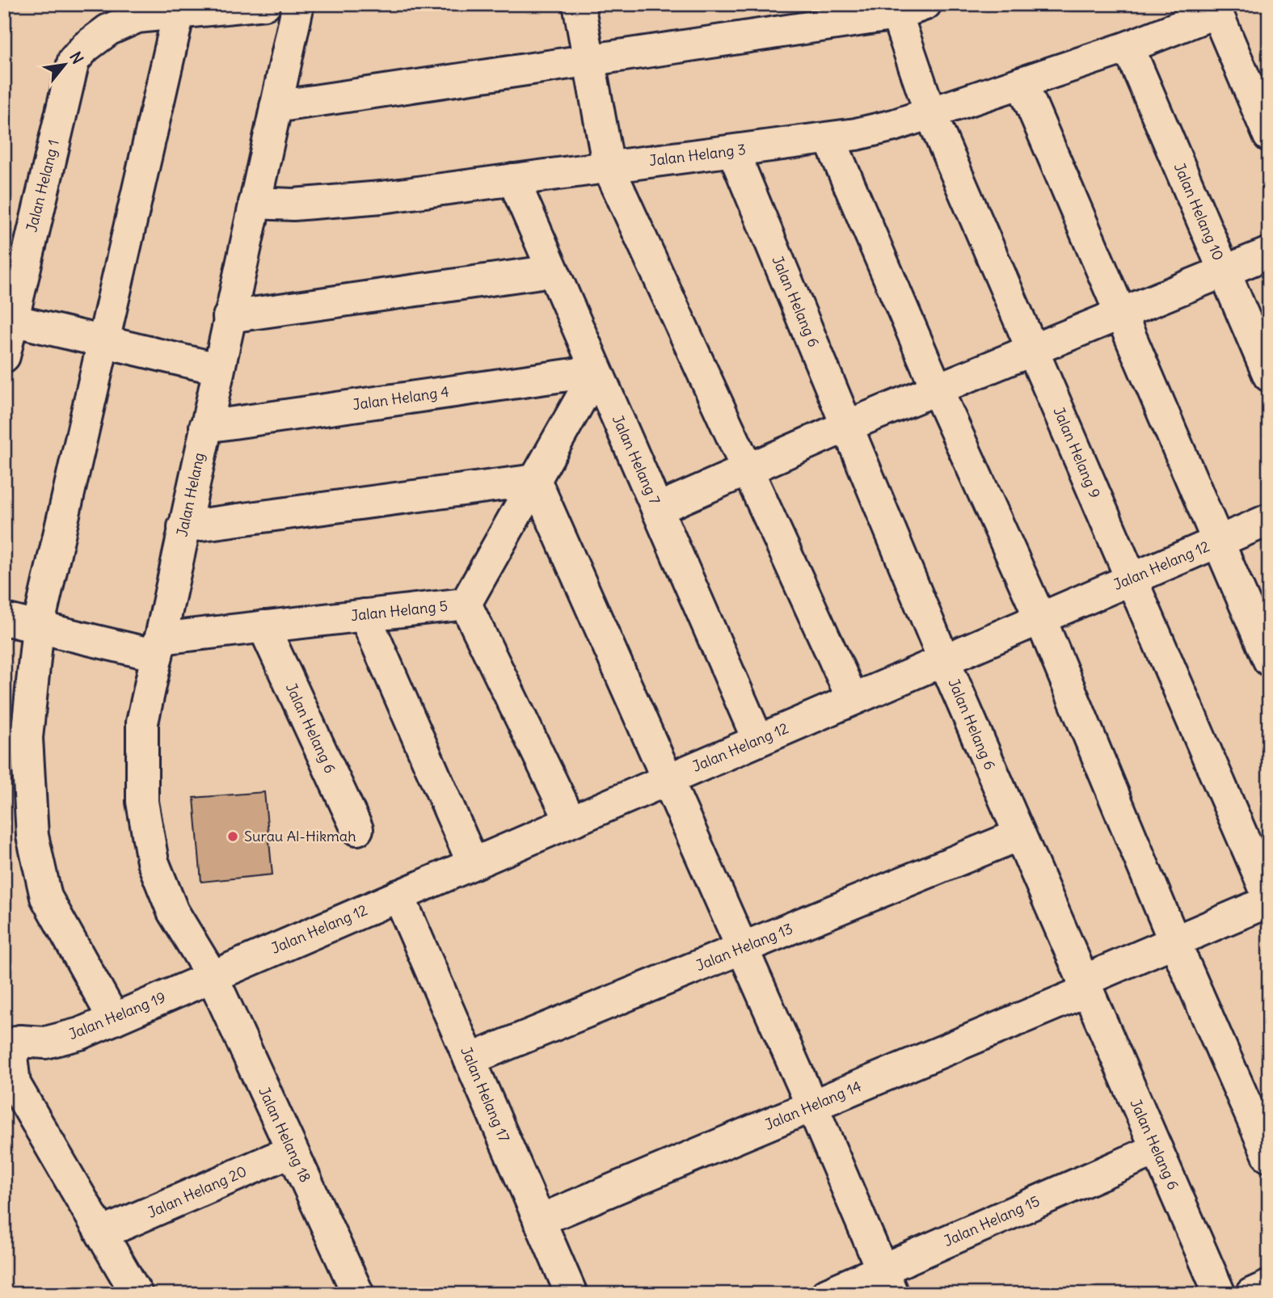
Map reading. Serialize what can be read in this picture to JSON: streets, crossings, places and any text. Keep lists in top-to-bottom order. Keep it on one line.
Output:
{"streets":{"street":["Jalan Helang 3","Jalan Helang 1","Jalan Helang 10","Jalan Helang 6","Jalan Helang 4","Jalan Helang 9","Jalan Helang 7","Jalan Helang","Jalan Helang 12","Jalan Helang 5","Jalan Helang 13","Jalan Helang 19","Jalan Helang 17","Jalan Helang 14","Jalan Helang 18","Jalan Helang 20","Jalan Helang 15"]},"crossings":[["Jalan Helang 3","Jalan Helang 10"],["Jalan Helang 3","Jalan Helang 6"],["Jalan Helang 3","Jalan Helang 9"],["Jalan Helang 3","Jalan Helang 7"],["Jalan Helang 3","Jalan Helang"],["Jalan Helang 6","Jalan Helang 12"],["Jalan Helang 6","Jalan Helang 5"],["Jalan Helang 6","Jalan Helang 13"],["Jalan Helang 6","Jalan Helang 14"],["Jalan Helang 6","Jalan Helang 15"],["Jalan Helang 4","Jalan Helang 7"],["Jalan Helang 4","Jalan Helang"],["Jalan Helang 9","Jalan Helang 12"],["Jalan Helang 9","Jalan Helang 14"],["Jalan Helang 7","Jalan Helang 12"],["Jalan Helang","Jalan Helang 12"],["Jalan Helang","Jalan Helang 5"],["Jalan Helang","Jalan Helang 19"],["Jalan Helang","Jalan Helang 18"],["Jalan Helang 12","Jalan Helang 5"],["Jalan Helang 12","Jalan Helang 19"],["Jalan Helang 12","Jalan Helang 17"],["Jalan Helang 12","Jalan Helang 18"],["Jalan Helang 13","Jalan Helang 17"],["Jalan Helang 19","Jalan Helang 18"],["Jalan Helang 17","Jalan Helang 14"],["Jalan Helang 18","Jalan Helang 20"]],"places":["Surau Al-Hikmah"],"north":"top right"}
